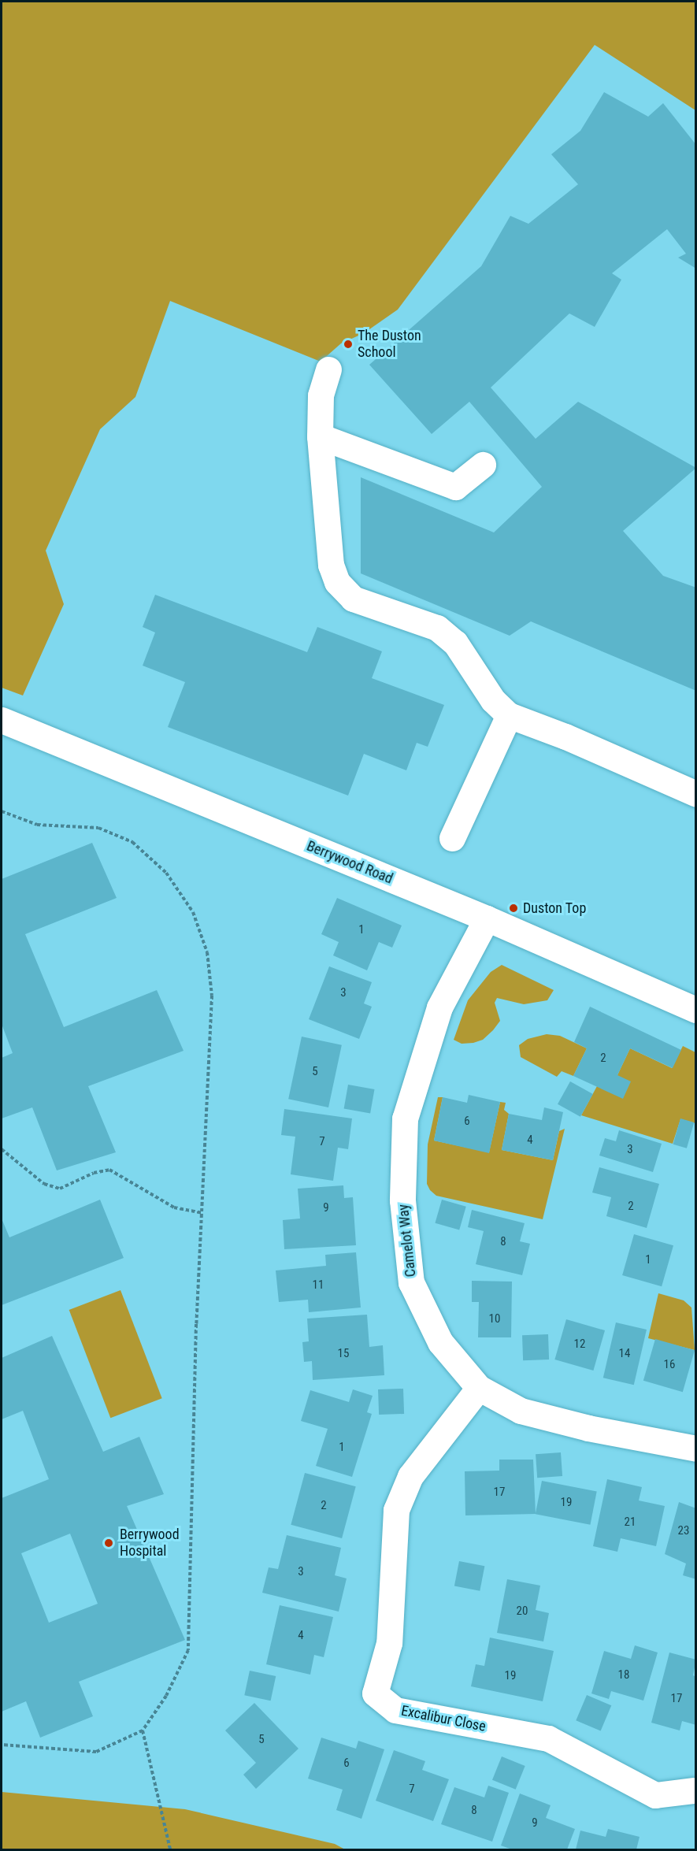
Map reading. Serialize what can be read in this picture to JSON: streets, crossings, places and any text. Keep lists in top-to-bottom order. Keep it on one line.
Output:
{"streets":{"street":["Berrywood Road","Camelot Way","Excalibur Close"]},"crossings":[["Berrywood Road","Camelot Way"],["Camelot Way","Excalibur Close"]],"places":["The Duston School","Duston Top","Berrywood Hospital"],"house_numbers":["1","3","2","5","6","4","7","3","2","9","8","1","11","10","12","15","14","16","1","17","19","2","21","23","3","20","4","18","19","17","5","6","7","8","9"]}
